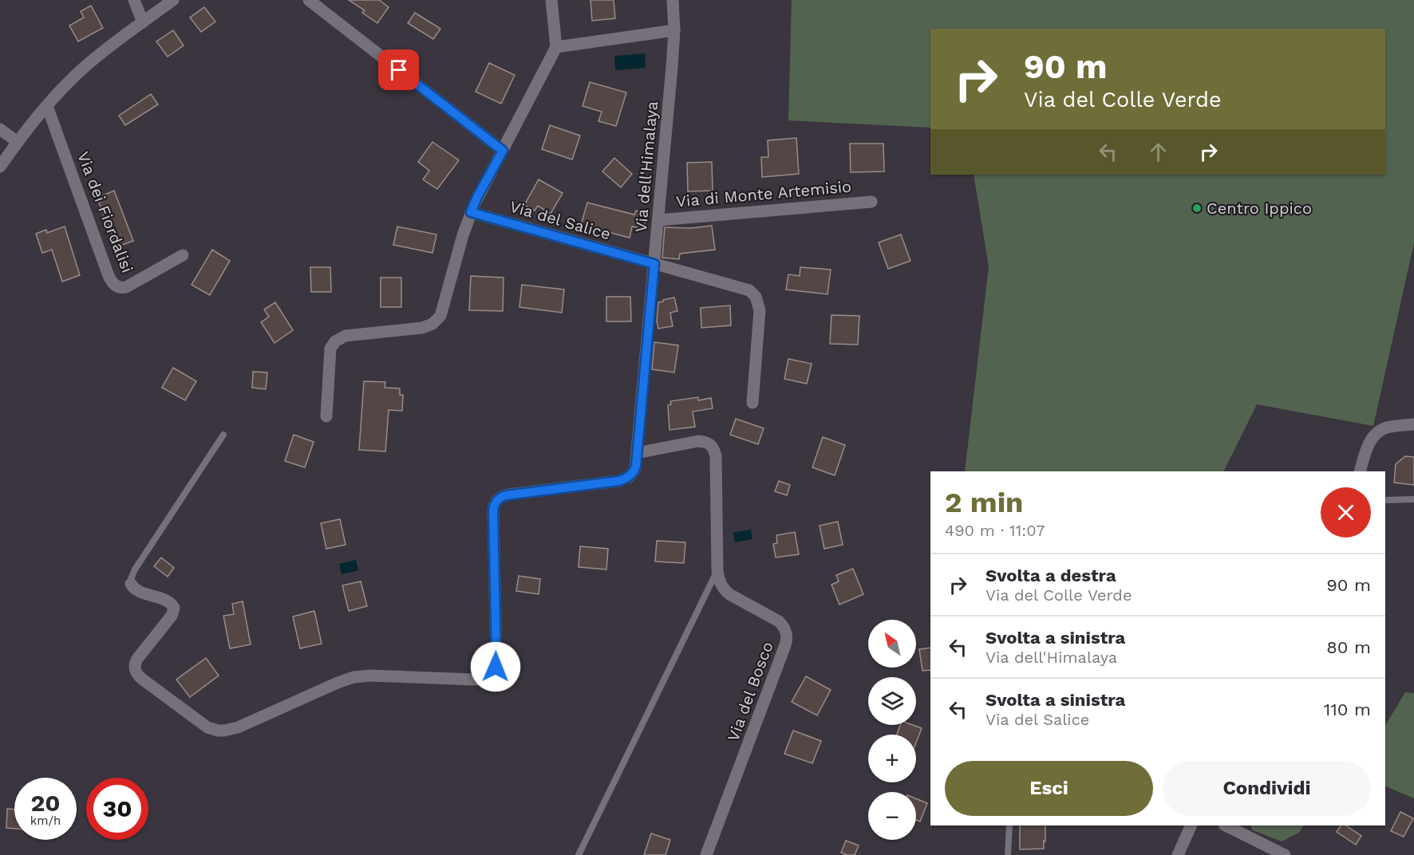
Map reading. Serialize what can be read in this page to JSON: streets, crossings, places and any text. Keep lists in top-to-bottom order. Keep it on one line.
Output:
{"streets":{"street":["Via dell'Himalaya","Via di Monte Artemisio","Via dei Fiordalisi","Via del Salice","Via del Bosco"]},"crossings":[["Via dell'Himalaya","Via di Monte Artemisio"],["Via dell'Himalaya","Via del Salice"],["Via dell'Himalaya","Via del Bosco"]],"places":["Centro Ippico"],"north":"top left","page":{"turn":["90 m","Via del Colle Verde"],"heading":["2 min","490 m · 11:07"],"list":[{"name":"Svolta a destra","note":"Via del Colle Verde","value":"90 m"},{"name":"Svolta a sinistra","note":"Via dell'Himalaya","value":"80 m"},{"name":"Svolta a sinistra","note":"Via del Salice","value":"110 m"}],"map_buttons":["+","−"],"buttons":["Esci","Condividi"],"speed":"20 km/h","limit":"30"}}
